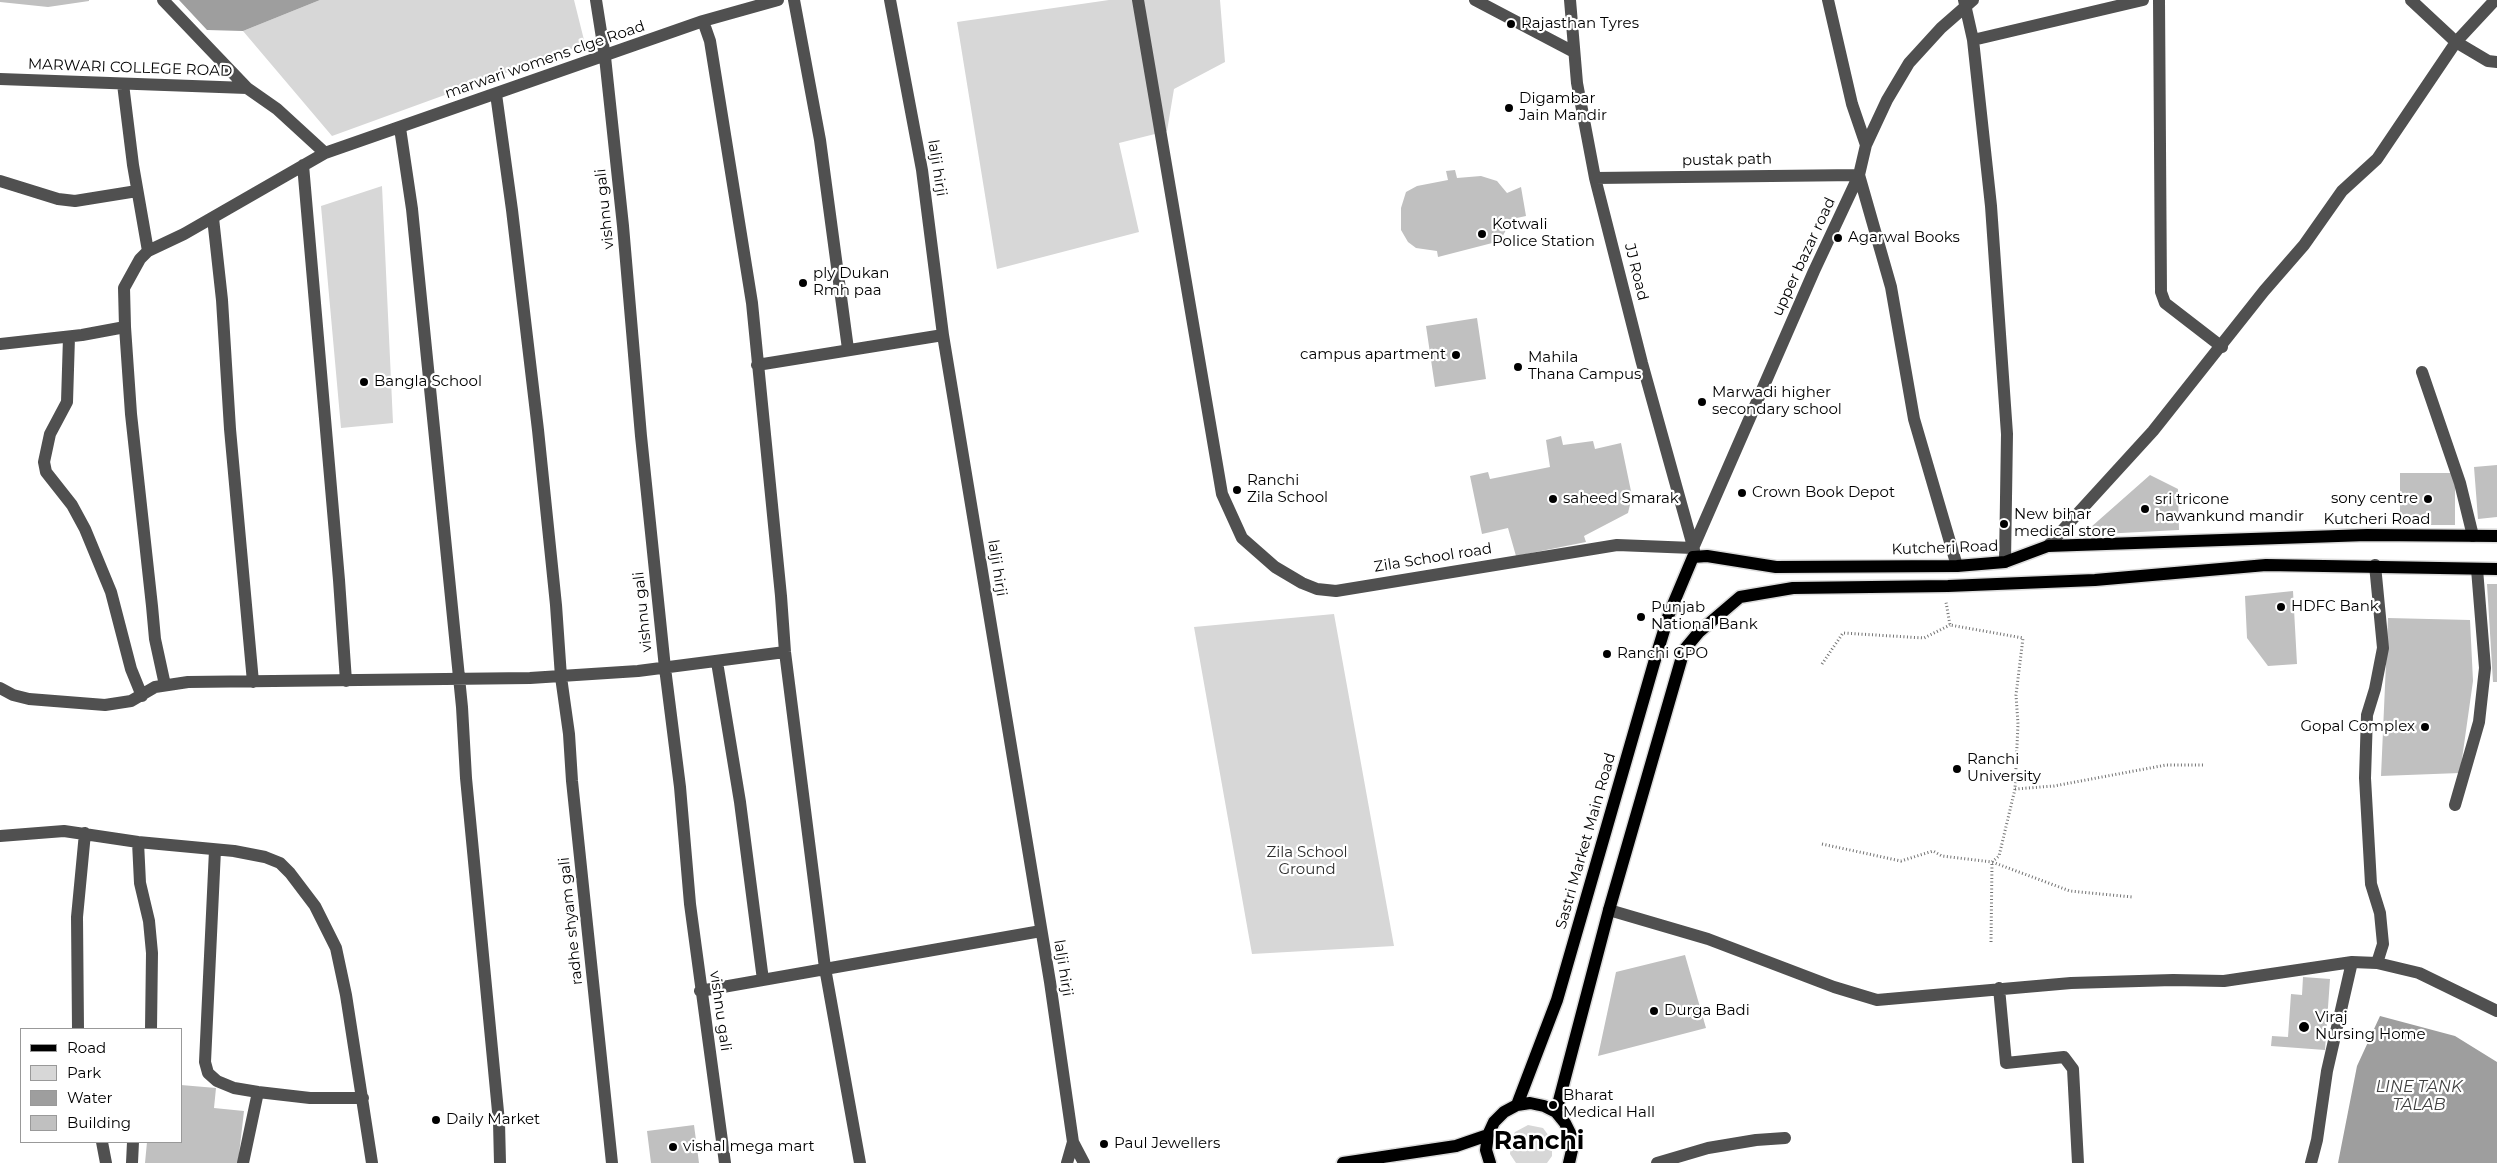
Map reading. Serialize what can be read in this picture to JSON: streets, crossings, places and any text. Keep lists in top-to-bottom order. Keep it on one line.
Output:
{"streets":{"main road":["Kutcheri Road","Sastri Market Main Road"],"street":["marwari womens clge Road","MARWARI COLLEGE ROAD","pustak path","lalji hirji","vishnu gali","upper bazar road","JJ Road","Zila School road","radhe shyam gali"]},"crossings":[["marwari womens clge Road","MARWARI COLLEGE ROAD"],["marwari womens clge Road","vishnu gali"],["marwari womens clge Road","radhe shyam gali"],["pustak path","upper bazar road"],["pustak path","JJ Road"],["upper bazar road","JJ Road"],["upper bazar road","Kutcheri Road"],["upper bazar road","Zila School road"],["upper bazar road","Sastri Market Main Road"],["JJ Road","Kutcheri Road"],["JJ Road","Zila School road"],["JJ Road","Sastri Market Main Road"],["Kutcheri Road","Zila School road"],["Kutcheri Road","Sastri Market Main Road"],["Zila School road","Sastri Market Main Road"]],"districts":["Ranchi"],"water":["LINE TANK TALAB"],"parks":["Zila School Ground"],"places":["Rajasthan Tyres","Digambar Jain Mandir","Kotwali Police Station","Agarwal Books","ply Dukan Rmh paa","campus apartment","Mahila Thana Campus","Bangla School","Marwadi higher secondary school","Ranchi Zila School","Crown Book Depot","saheed Smarak","sony centre","sri tricone hawankund mandir","New bihar medical store","HDFC Bank","Punjab National Bank","Ranchi GPO","Gopal Complex","Ranchi University","Durga Badi","Viraj Nursing Home","Bharat Medical Hall","Daily Market","Paul Jewellers","vishal mega mart"],"legend":["Road","Park","Water","Building"]}
